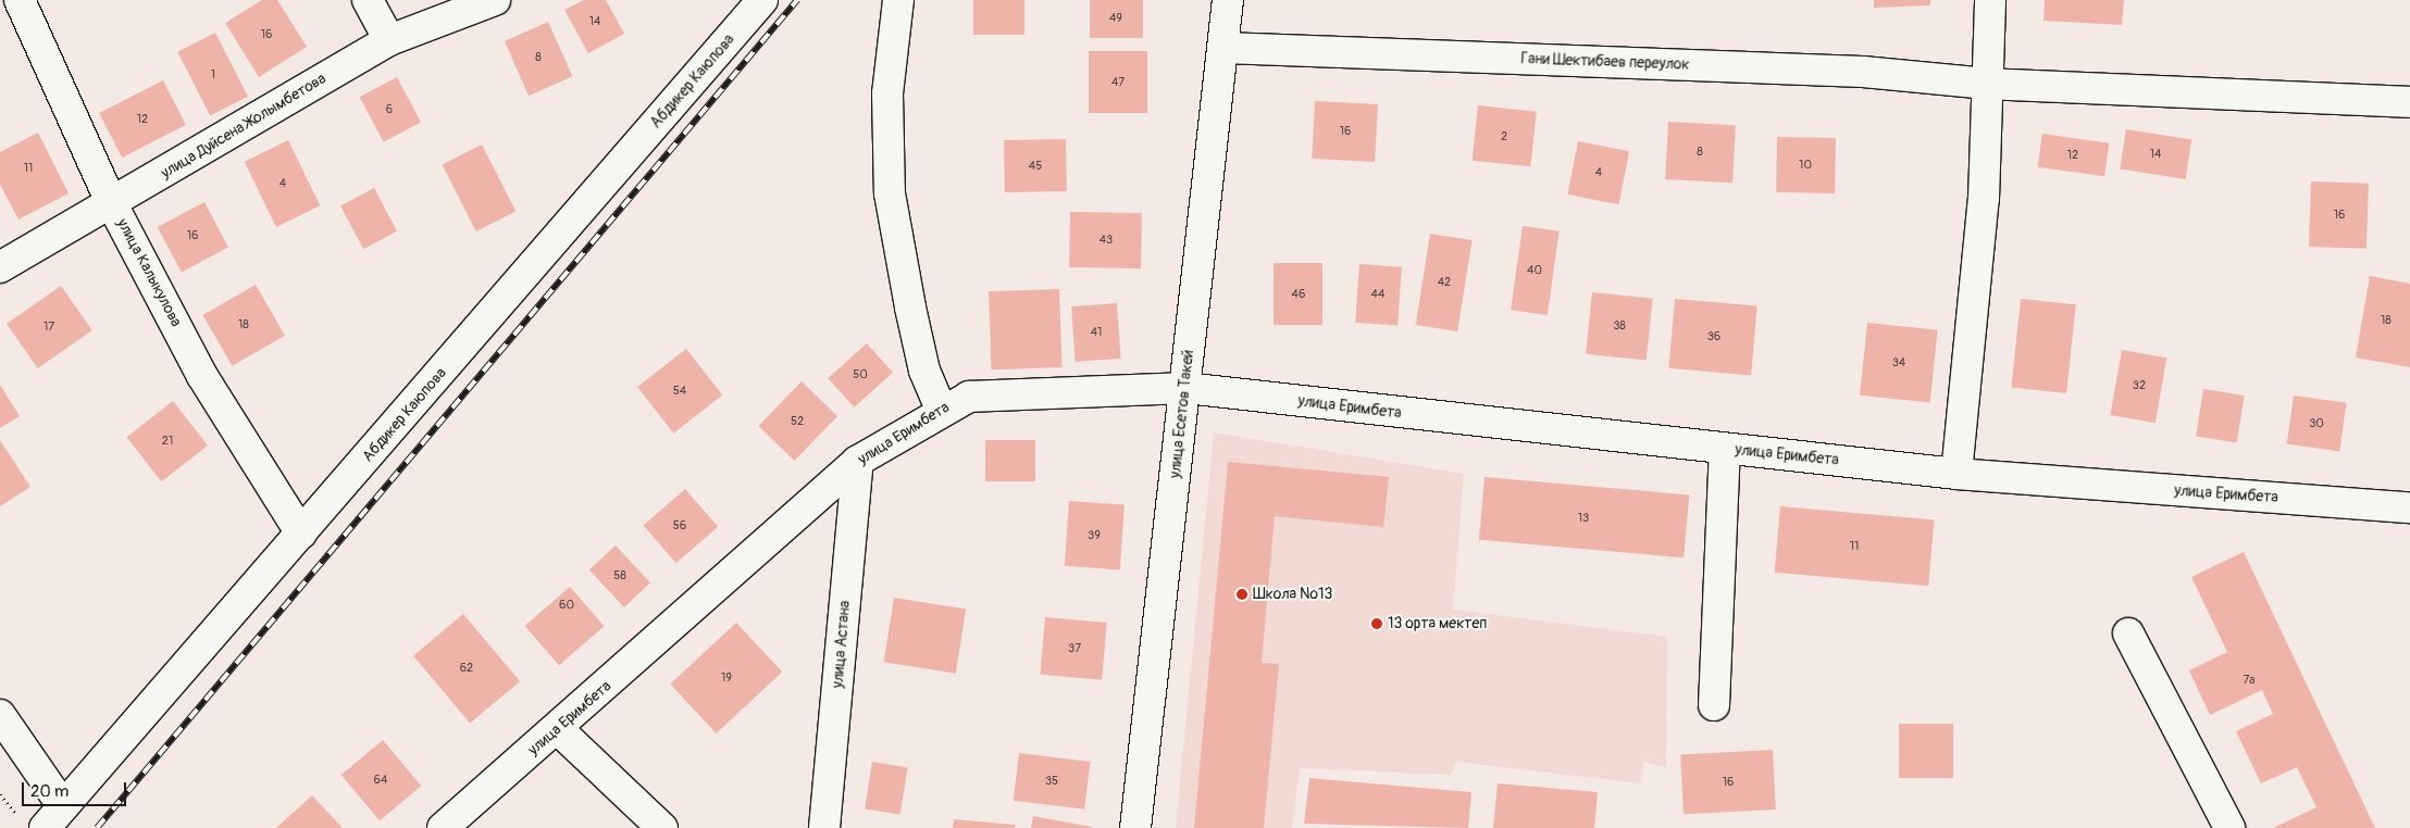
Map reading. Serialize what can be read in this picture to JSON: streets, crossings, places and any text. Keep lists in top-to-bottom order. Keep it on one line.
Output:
{"streets":{"street":["Гани Шектибаев переулок","Абдикер Каюпова","улица Дуйсена Жолымбетова","улица Калыкулова","улица Еримбета","улица Есетов Такей","улица Астана"]},"crossings":[["Гани Шектибаев переулок","улица Есетов Такей"],["Абдикер Каюпова","улица Калыкулова"],["улица Дуйсена Жолымбетова","улица Калыкулова"],["улица Еримбета","улица Есетов Такей"],["улица Еримбета","улица Астана"]],"places":["Школа №13","13 орта мектеп"],"house_numbers":["49","14","16","8","1","47","6","12","16","2","8","14","12","10","45","11","4","4","16","16","43","40","42","46","44","18","18","38","17","41","36","34","50","32","54","52","30","21","13","56","39","11","58","60","37","62","19","7а","64","35","16"],"scale_bar":"20 m"}
